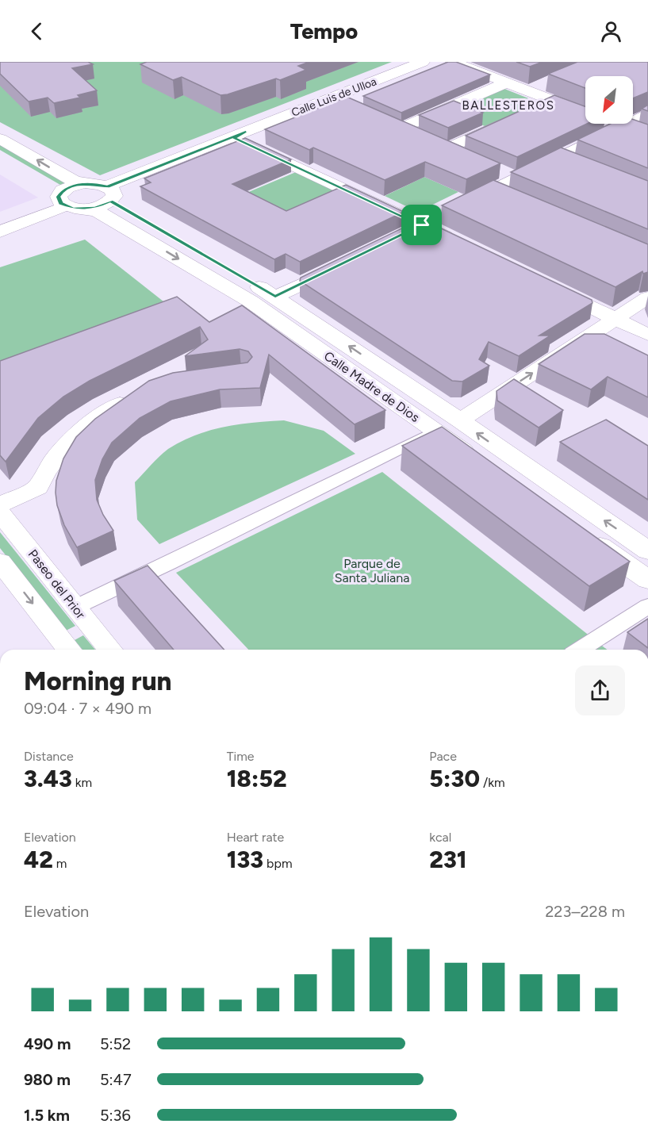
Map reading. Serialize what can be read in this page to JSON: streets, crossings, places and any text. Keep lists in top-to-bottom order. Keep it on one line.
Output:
{"streets":{"main road":["Calle Luis de Ulloa","Calle Madre de Dios"],"street":["Paseo del Prior"]},"crossings":[["Calle Luis de Ulloa","Calle Madre de Dios"]],"districts":["BALLESTEROS"],"parks":["Parque de Santa Juliana"],"north":"bottom left","page":{"header":"Tempo","heading":["Morning run","09:04 · 7 × 490 m"],"stats":[["Distance","3.43 km"],["Time","18:52"],["Pace","5:30 /km"],["Elevation","42 m"],["Heart rate","133 bpm"],["kcal","231"]],"chart":["Elevation","223–228 m"],"list":[{"name":"490 m","note":"5:52"},{"name":"980 m","note":"5:47"},{"name":"1.5 km","note":"5:36"}]}}
